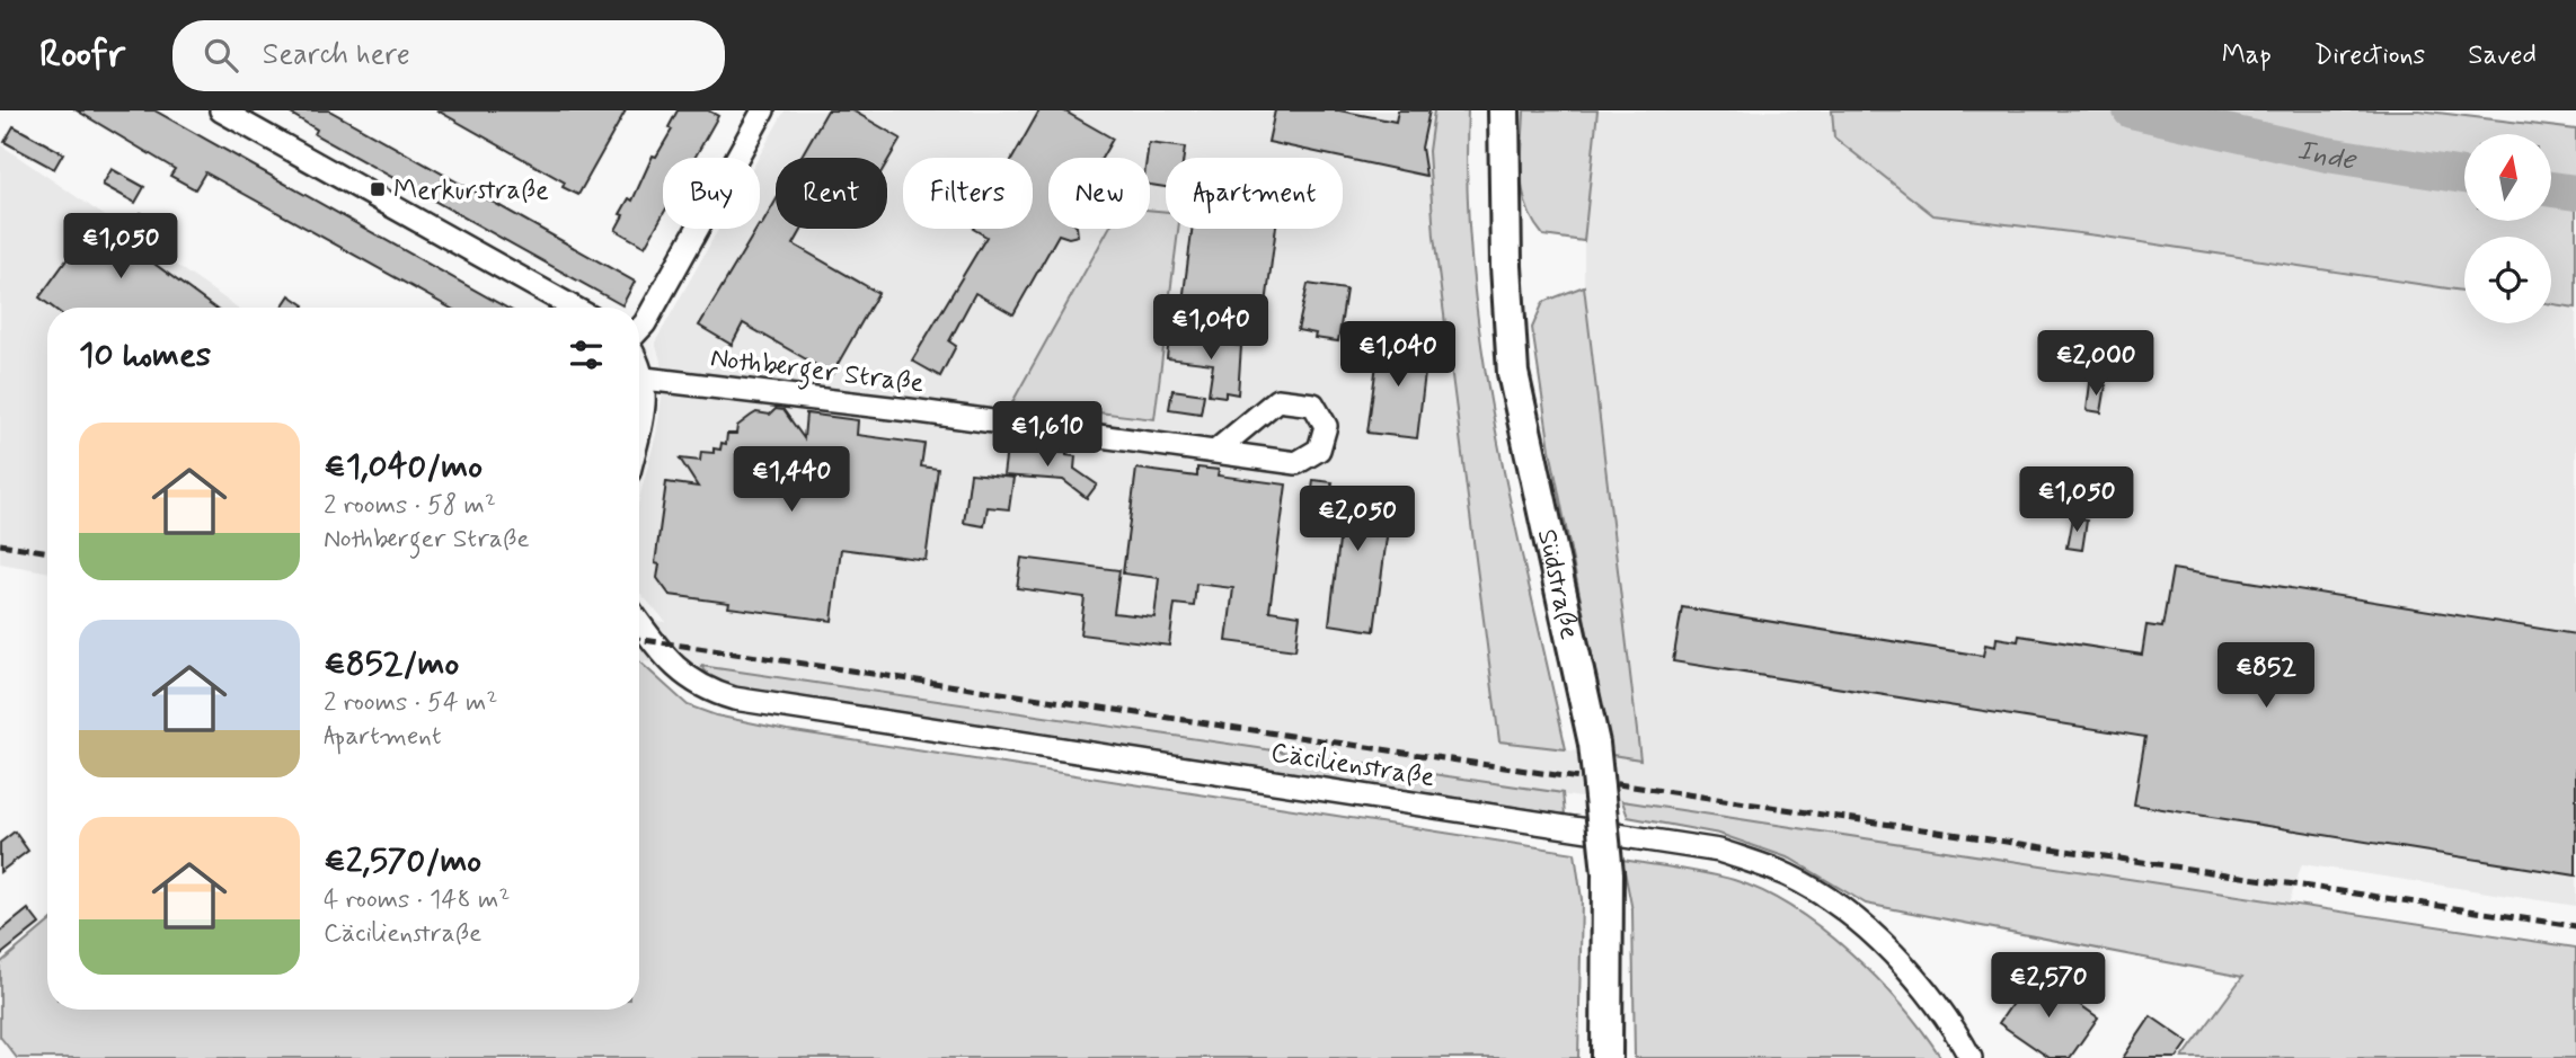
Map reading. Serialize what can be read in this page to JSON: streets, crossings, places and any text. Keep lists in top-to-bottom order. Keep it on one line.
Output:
{"streets":{"main road":["Südstraße"],"street":["Nothberger Straße","Cäcilienstraße"]},"water":["Inde"],"places":{"transit":["Merkurstraße"]},"north":"top","page":{"header":"Roofr","search":"Search here","nav":["Map","Directions","Saved"],"chip":["Buy","Rent","Filters","New","Apartment"],"price":["€1,050","€1,040","€1,040","€2,000","€1,610","€1,440","€1,050","€2,050","€852","€2,570"],"heading":"10 homes","list":[{"name":"€1,040/mo","note":"2 rooms · 58 m² · Nothberger Straße"},{"name":"€852/mo","note":"2 rooms · 54 m² · Apartment"},{"name":"€2,570/mo","note":"4 rooms · 148 m² · Cäcilienstraße"}]}}
